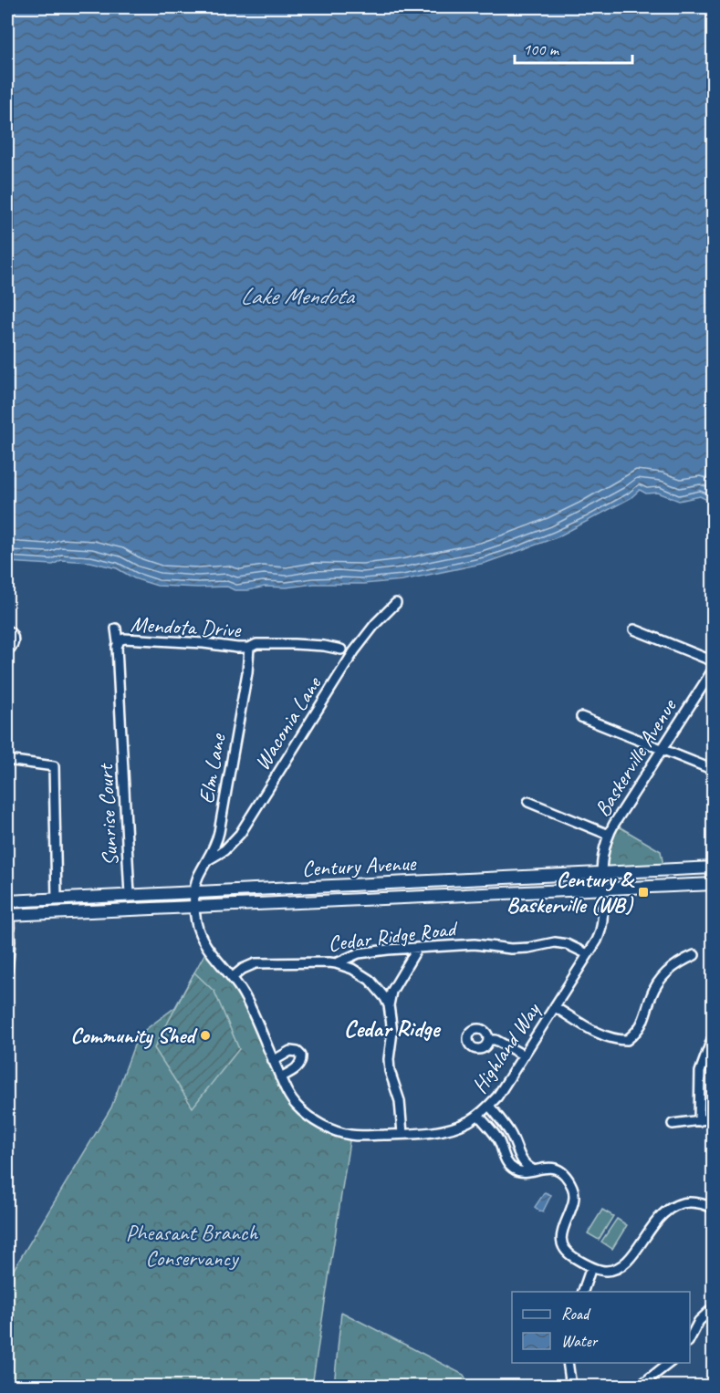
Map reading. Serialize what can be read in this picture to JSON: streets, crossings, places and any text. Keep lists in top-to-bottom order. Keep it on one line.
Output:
{"streets":{"main road":["Century Avenue"],"street":["Mendota Drive","Waconia Lane","Baskerville Avenue","Elm Lane","Sunrise Court","Cedar Ridge Road","Highland Way"]},"crossings":[["Mendota Drive","Elm Lane"],["Mendota Drive","Sunrise Court"],["Waconia Lane","Elm Lane"],["Baskerville Avenue","Century Avenue"],["Baskerville Avenue","Highland Way"],["Elm Lane","Century Avenue"],["Elm Lane","Highland Way"],["Sunrise Court","Century Avenue"],["Century Avenue","Highland Way"],["Cedar Ridge Road","Highland Way"]],"districts":["Cedar Ridge"],"water":["Lake Mendota"],"parks":["Pheasant Branch Conservancy"],"places":{"transit":["Century & Baskerville (WB)"],"other":["Community Shed"]},"legend":["Road","Water"],"scale_bar":"100 m"}
